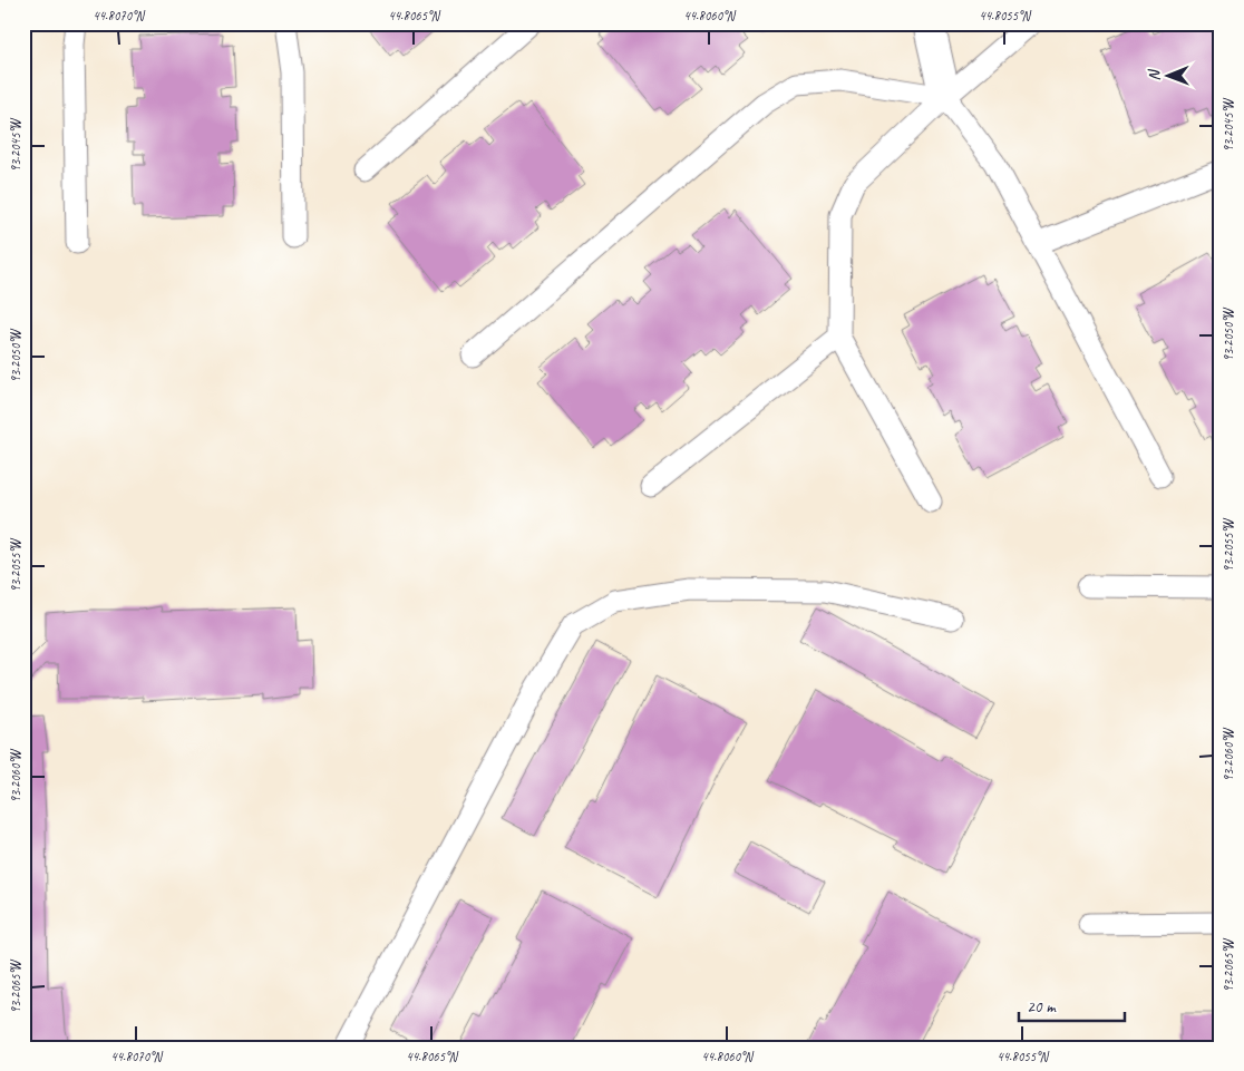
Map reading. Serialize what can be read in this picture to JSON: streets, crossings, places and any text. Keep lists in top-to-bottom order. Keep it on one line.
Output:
{"scale_bar":"20 m","north":"left","coordinates":["44.8070°N","44.8065°N","44.8060°N","44.8055°N","93.2045°W","93.2050°W","93.2055°W","93.2060°W","93.2065°W"]}
